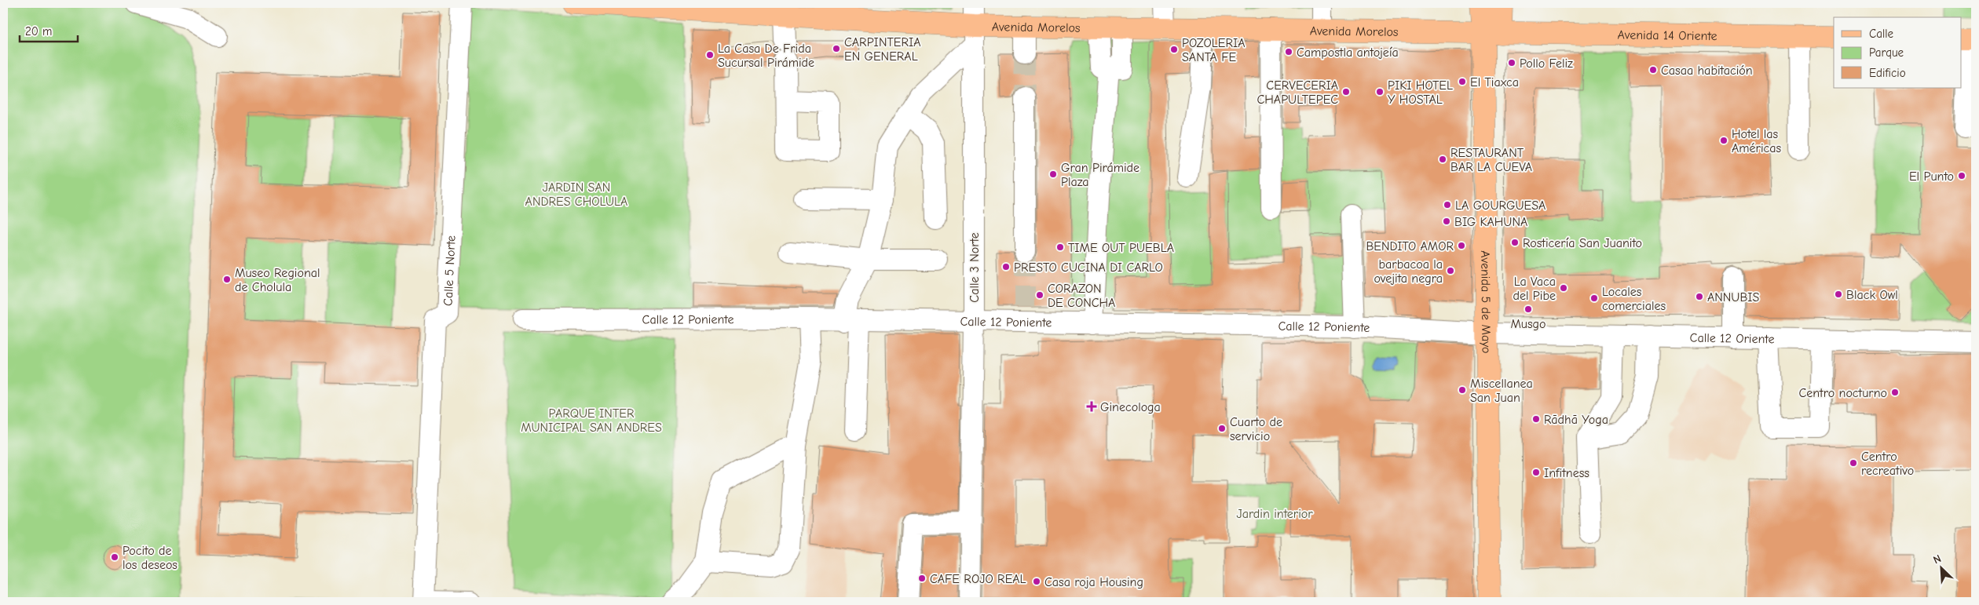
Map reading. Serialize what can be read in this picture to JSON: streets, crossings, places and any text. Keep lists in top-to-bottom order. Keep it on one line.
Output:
{"streets":{"main road":["Avenida Morelos","Avenida 14 Oriente","Avenida 5 de Mayo"],"street":["Calle 3 Norte","Calle 5 Norte","Calle 12 Poniente","Calle 12 Oriente"]},"crossings":[["Avenida Morelos","Avenida 14 Oriente"],["Avenida Morelos","Calle 3 Norte"],["Avenida Morelos","Avenida 5 de Mayo"],["Avenida 14 Oriente","Avenida 5 de Mayo"],["Calle 3 Norte","Calle 12 Poniente"],["Avenida 5 de Mayo","Calle 12 Poniente"],["Avenida 5 de Mayo","Calle 12 Oriente"],["Calle 12 Poniente","Calle 12 Oriente"]],"parks":["JARDIN SAN ANDRES CHOLULA","PARQUE INTER MUNICIPAL SAN ANDRES","Jardin interior"],"places":{"other":["CARPINTERIA EN GENERAL","POZOLERIA SANTA FE","Campostla antojeía","La Casa De Frida Sucursal Pirámide","Pollo Feliz","Casaa habitación","El Tiaxca","CERVECERIA CHAPULTEPEC","PIKI HOTEL Y HOSTAL","Hotel las Américas","RESTAURANT BAR LA CUEVA","Gran Pirámide Plaza","El Punto","LA GOURGUESA","BIG KAHUNA","Rosticería San Juanito","BENDITO AMOR","TIME OUT PUEBLA","PRESTO CUCINA DI CARLO","barbacoa la ovejita negra","Museo Regional de Cholula","La Vaca del Pibe","Black Owl","CORAZON DE CONCHA","ANNUBIS","Locales comerciales","Musgo","Miscellanea San Juan","Centro nocturno","Rādhā Yoga","Cuarto de servicio","Centro recreativo","Infitness","Pocito de los deseos","CAFE ROJO REAL","Casa roja Housing"],"health":["Ginecologa"]},"legend":["Calle","Parque","Edificio"],"scale_bar":"20 m","north":"top left"}
